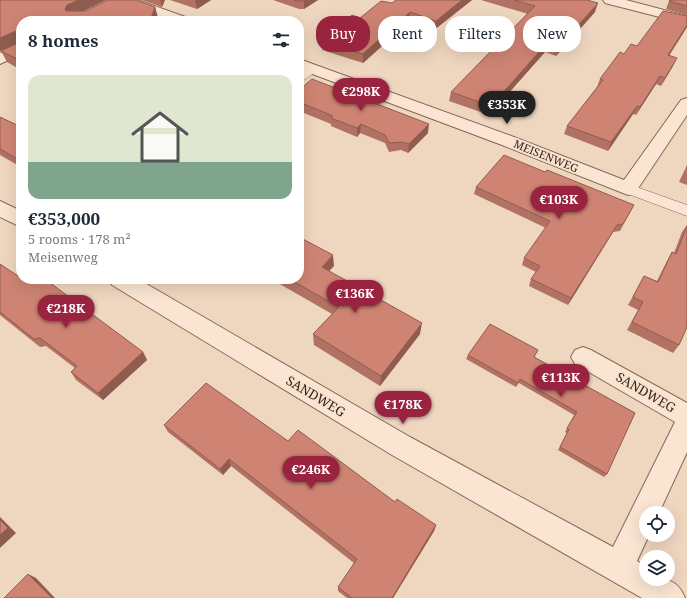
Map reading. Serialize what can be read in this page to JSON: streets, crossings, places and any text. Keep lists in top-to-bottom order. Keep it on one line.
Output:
{"streets":{"street":["MEISENWEG","SANDWEG"]},"page":{"chip":["Buy","Rent","Filters","New"],"heading":"8 homes","list":[{"name":"€353,000","note":"5 rooms · 178 m² · Meisenweg"}],"price":["€298K","€353K","€103K","€136K","€218K","€113K","€178K","€246K"]}}
